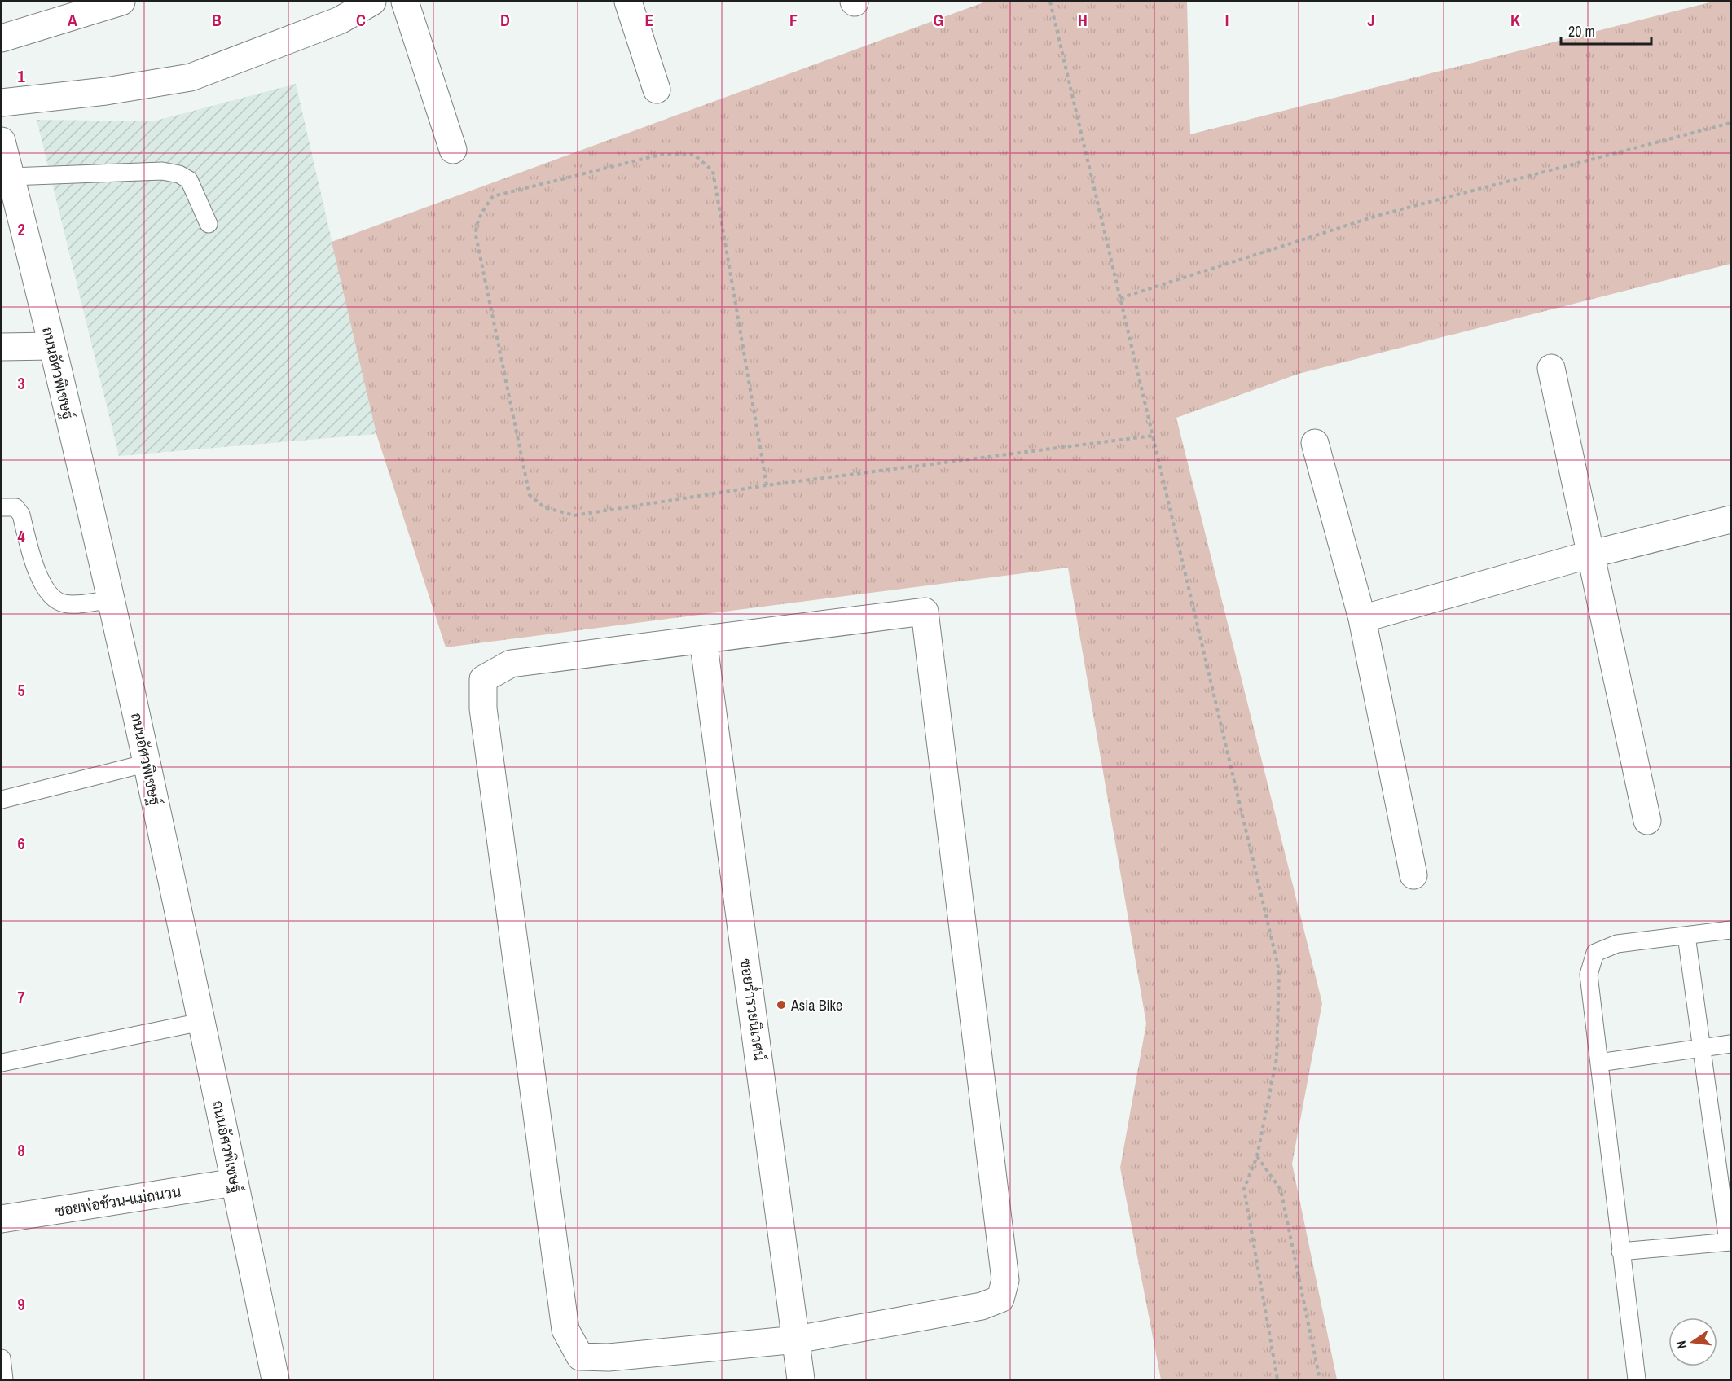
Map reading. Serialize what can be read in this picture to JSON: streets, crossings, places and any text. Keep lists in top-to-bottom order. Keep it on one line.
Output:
{"streets":{"street":["ถนนอัศวพิเชษฐ์","ซอยร่ำรวยนิเวศน์","ซอยพ่อช้วน-แม่ถนวน"]},"crossings":[["ถนนอัศวพิเชษฐ์","ซอยพ่อช้วน-แม่ถนวน"]],"places":["Asia Bike"],"scale_bar":"20 m","north":"left","grid":{"columns":["A","B","C","D","E","F","G","H","I","J","K"],"rows":["1","2","3","4","5","6","7","8","9"]}}
